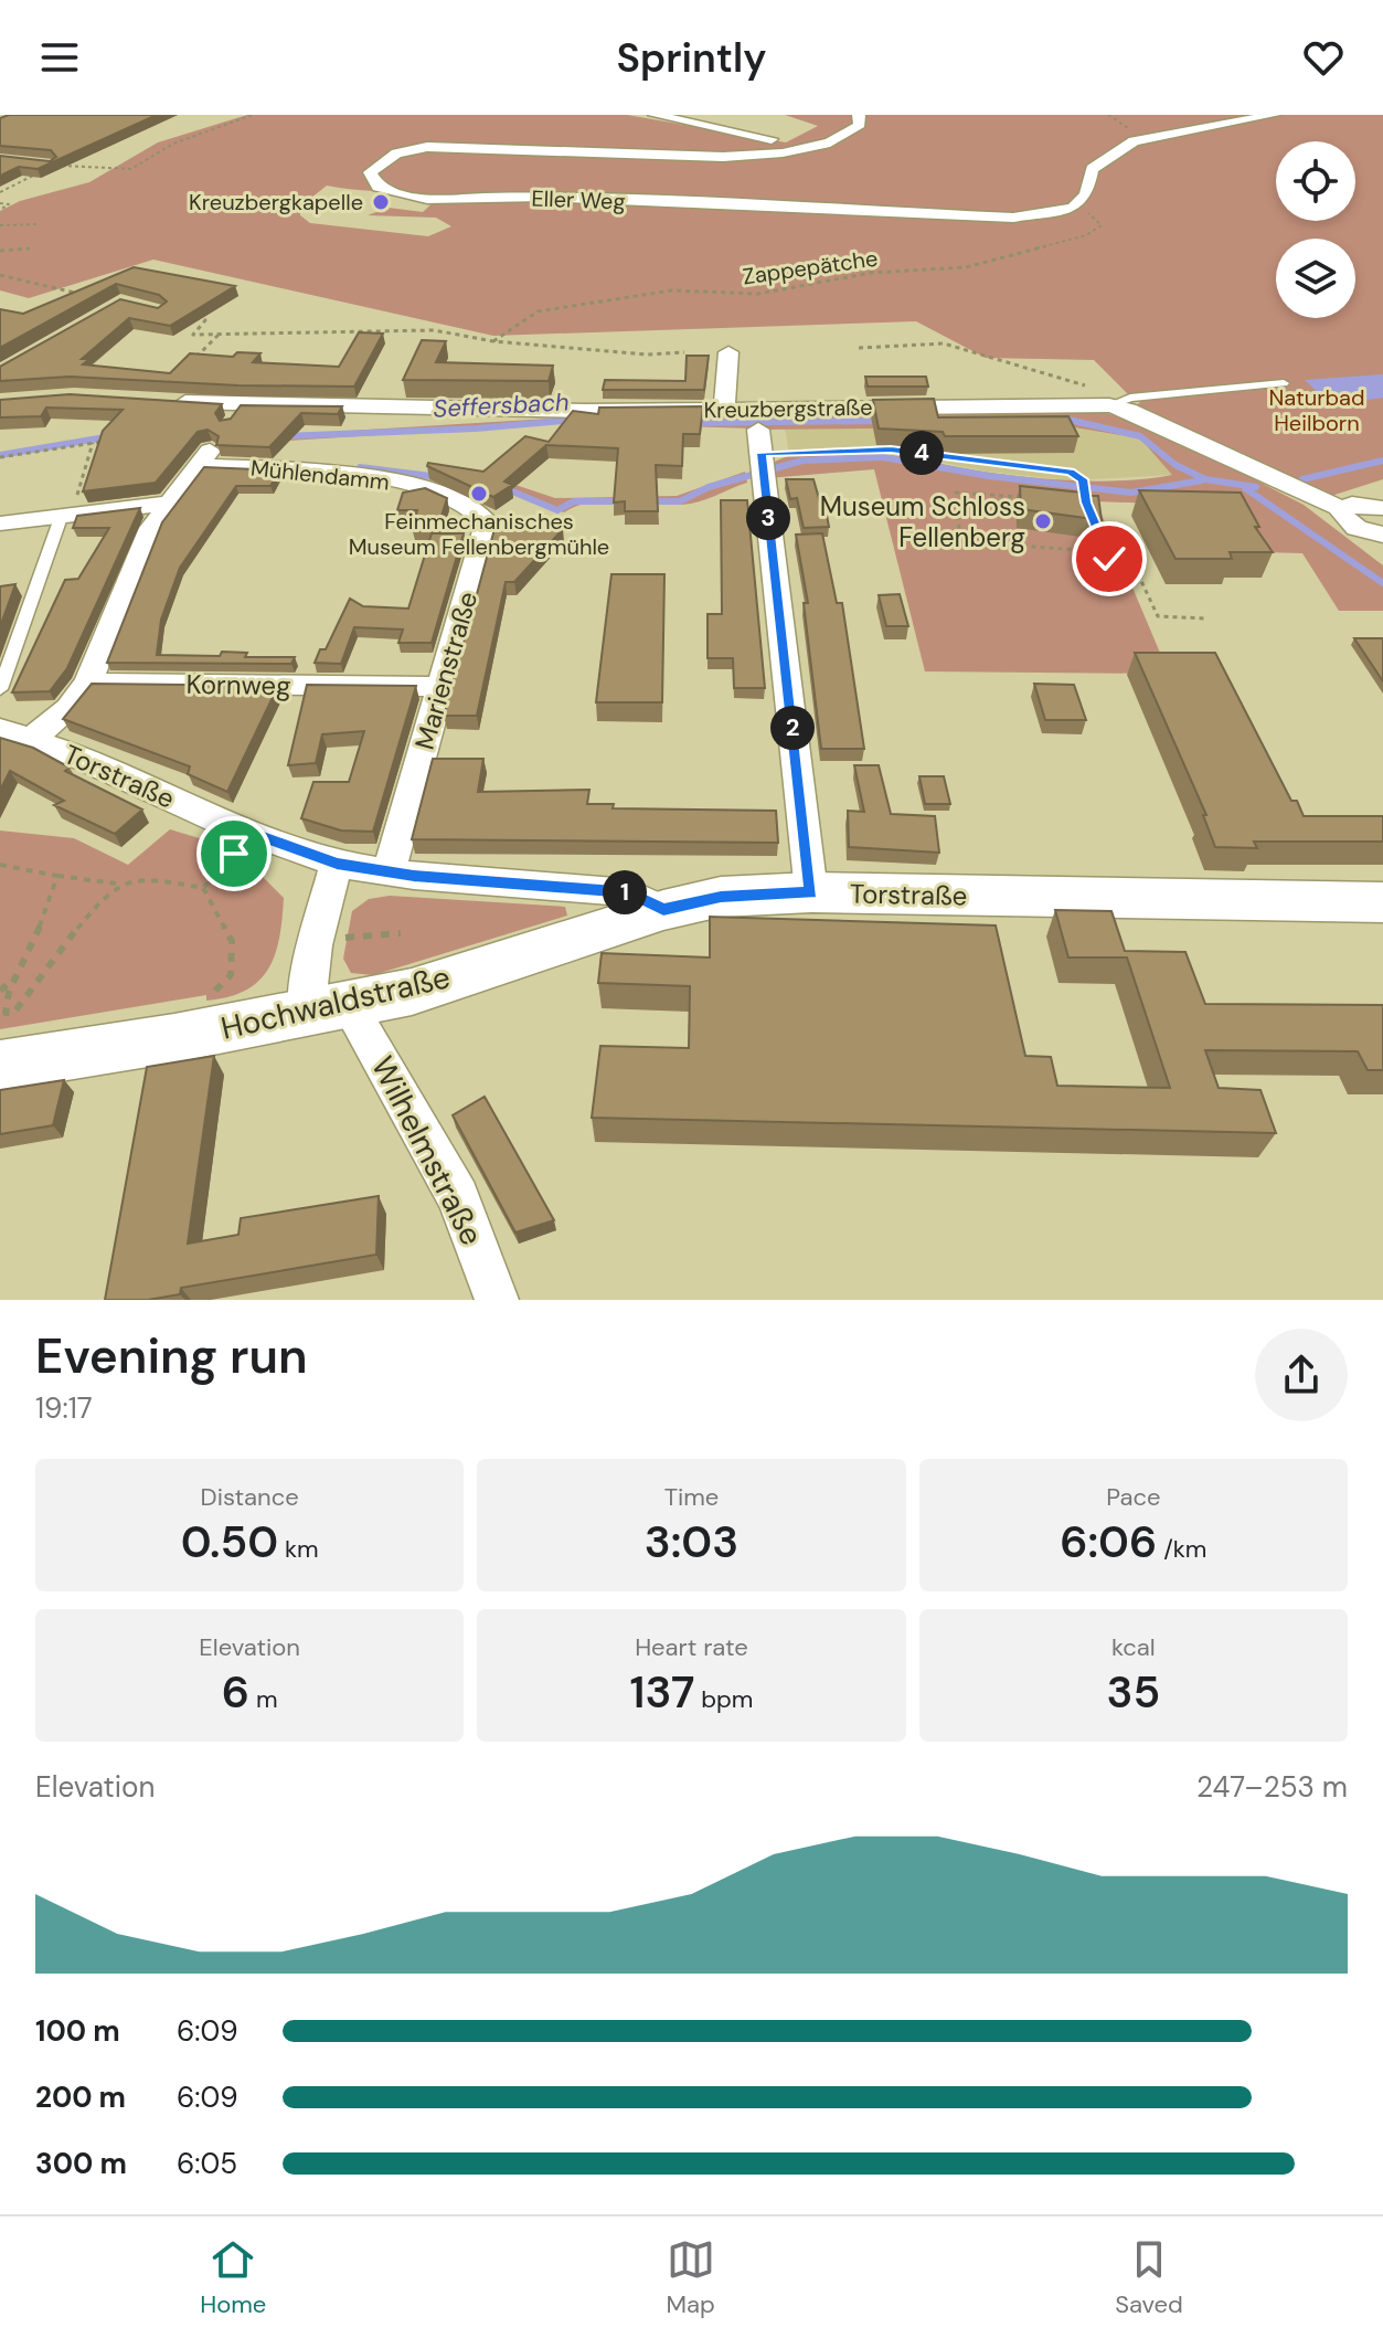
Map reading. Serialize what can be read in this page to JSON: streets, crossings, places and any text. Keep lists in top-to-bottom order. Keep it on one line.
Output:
{"streets":{"main road":["Torstraße","Hochwaldstraße"],"street":["Eller Weg","Kreuzbergstraße","Mühlendamm","Marienstraße","Kornweg","Wilhelmstraße"],"path":["Zappepätche"]},"crossings":[["Eller Weg","Zappepätche"],["Mühlendamm","Marienstraße"],["Marienstraße","Kornweg"],["Marienstraße","Torstraße"],["Torstraße","Hochwaldstraße"],["Hochwaldstraße","Wilhelmstraße"]],"water":["Seffersbach"],"parks":["Naturbad Heilborn"],"places":["Kreuzbergkapelle","Feinmechanisches Museum Fellenbergmühle","Museum Schloss Fellenberg"],"page":{"header":"Sprintly","pins":["4","3","2","1"],"heading":["Evening run","19:17"],"stats":[["Distance","0.50 km"],["Time","3:03"],["Pace","6:06 /km"],["Elevation","6 m"],["Heart rate","137 bpm"],["kcal","35"]],"chart":["Elevation","247–253 m"],"list":[{"name":"100 m","note":"6:09"},{"name":"200 m","note":"6:09"},{"name":"300 m","note":"6:05"}],"tabs":["Home","Map","Saved"]}}
